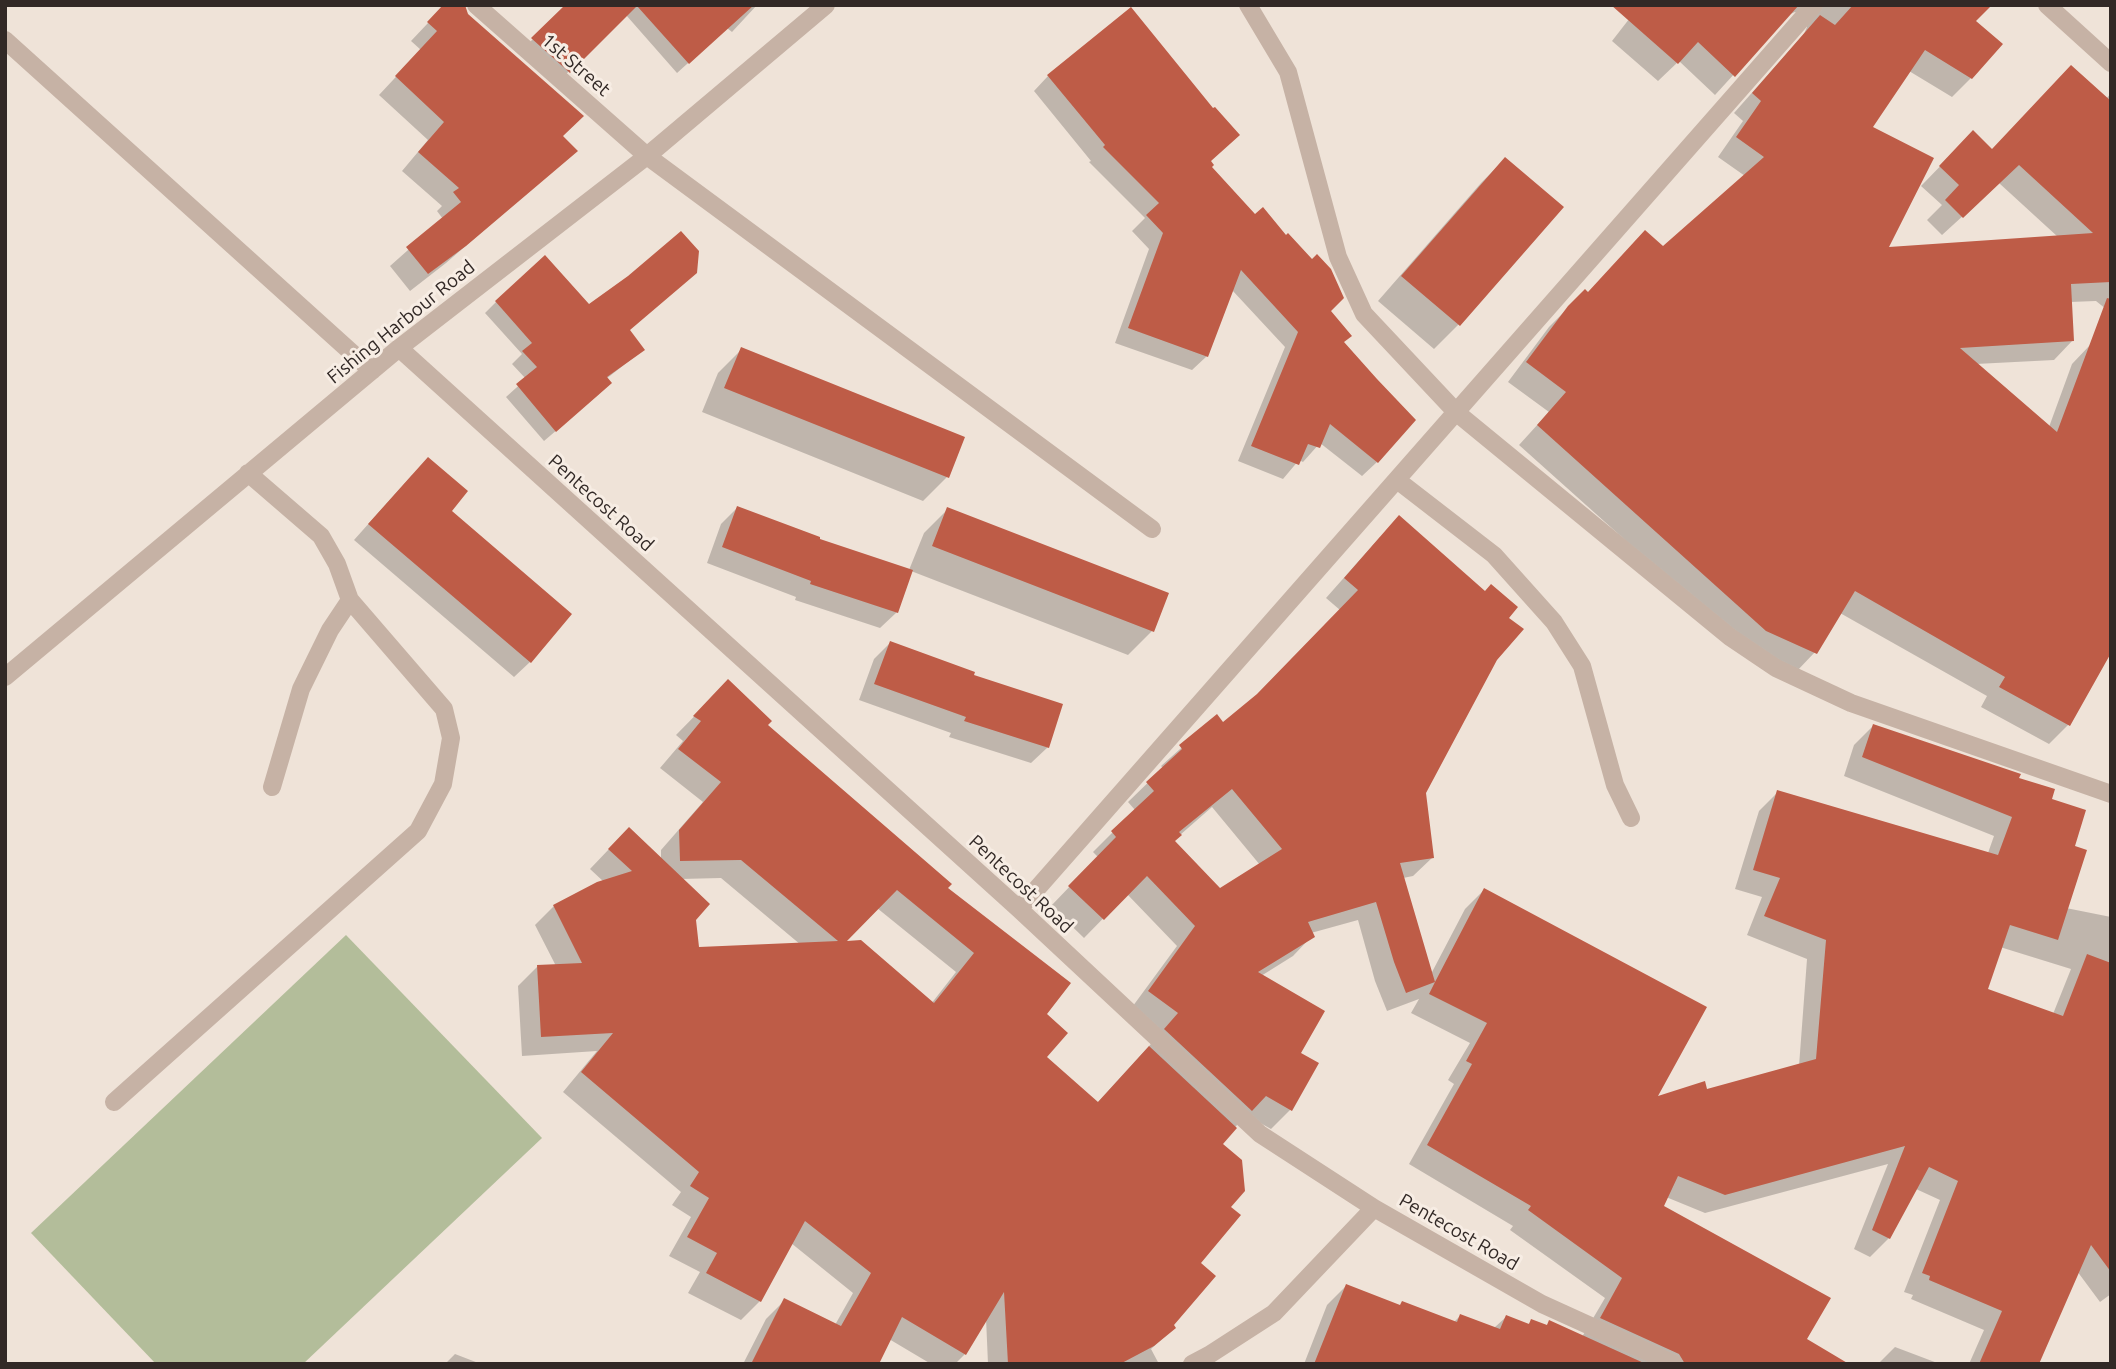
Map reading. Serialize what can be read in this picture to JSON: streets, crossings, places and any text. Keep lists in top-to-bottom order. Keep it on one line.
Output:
{"streets":{"street":["1st Street","Fishing Harbour Road","Pentecost Road"]},"crossings":[["1st Street","Fishing Harbour Road"],["Fishing Harbour Road","Pentecost Road"]]}
